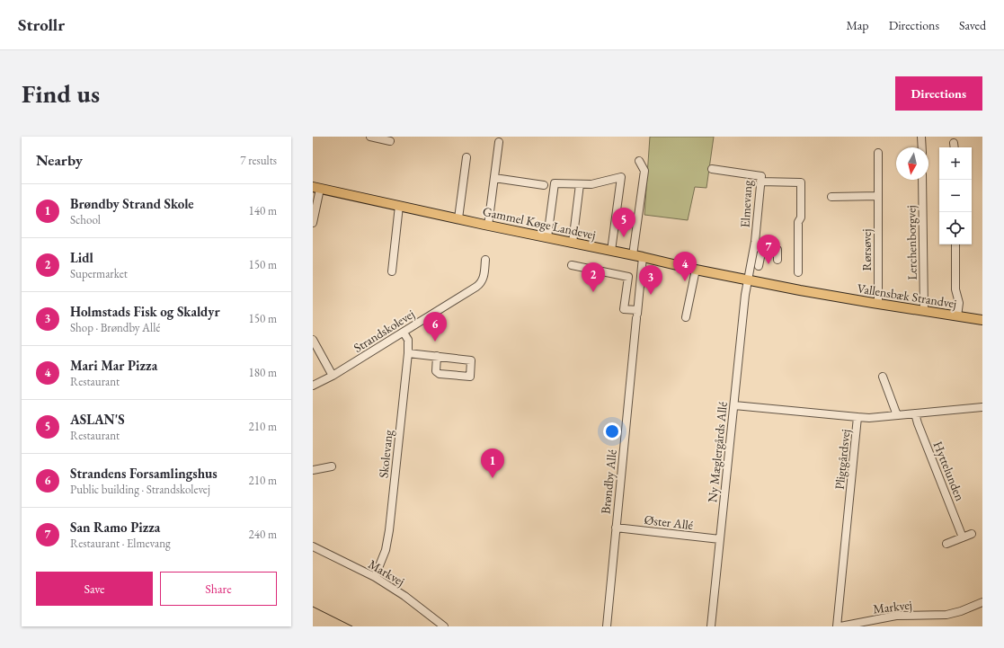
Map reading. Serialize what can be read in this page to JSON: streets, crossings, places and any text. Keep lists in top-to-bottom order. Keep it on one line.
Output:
{"streets":{"main road":["Gammel Køge Landevej","Vallensbæk Strandvej"],"street":["Elmevang","Lerchenborgvej","Rørsøvej","Strandskolevej","Ny Mæglergårds Allé","Skolevang","Pligtgårdsvej","Hyttelunden","Brøndby Allé","Øster Allé","Markvej"]},"crossings":[["Elmevang","Gammel Køge Landevej"],["Elmevang","Ny Mæglergårds Allé"],["Gammel Køge Landevej","Vallensbæk Strandvej"],["Gammel Køge Landevej","Ny Mæglergårds Allé"],["Gammel Køge Landevej","Brøndby Allé"],["Lerchenborgvej","Vallensbæk Strandvej"],["Rørsøvej","Vallensbæk Strandvej"],["Strandskolevej","Skolevang"],["Ny Mæglergårds Allé","Pligtgårdsvej"],["Ny Mæglergårds Allé","Øster Allé"],["Skolevang","Markvej"],["Brøndby Allé","Øster Allé"]],"north":"bottom","page":{"header":"Strollr","nav":["Map","Directions","Saved"],"buttons":["Directions",["Save","Share"]],"title":"Find us","heading":["Nearby","7 results"],"map_buttons":["+","−"],"list":[{"mark":"1","name":"Brøndby Strand Skole","note":"School","value":"140 m"},{"mark":"2","name":"Lidl","note":"Supermarket","value":"150 m"},{"mark":"3","name":"Holmstads Fisk og Skaldyr","note":"Shop · Brøndby Allé","value":"150 m"},{"mark":"4","name":"Mari Mar Pizza","note":"Restaurant","value":"180 m"},{"mark":"5","name":"ASLAN'S","note":"Restaurant","value":"210 m"},{"mark":"6","name":"Strandens Forsamlingshus","note":"Public building · Strandskolevej","value":"210 m"},{"mark":"7","name":"San Ramo Pizza","note":"Restaurant · Elmevang","value":"240 m"}],"pins":["5","7","4","2","3","6","1"]}}
